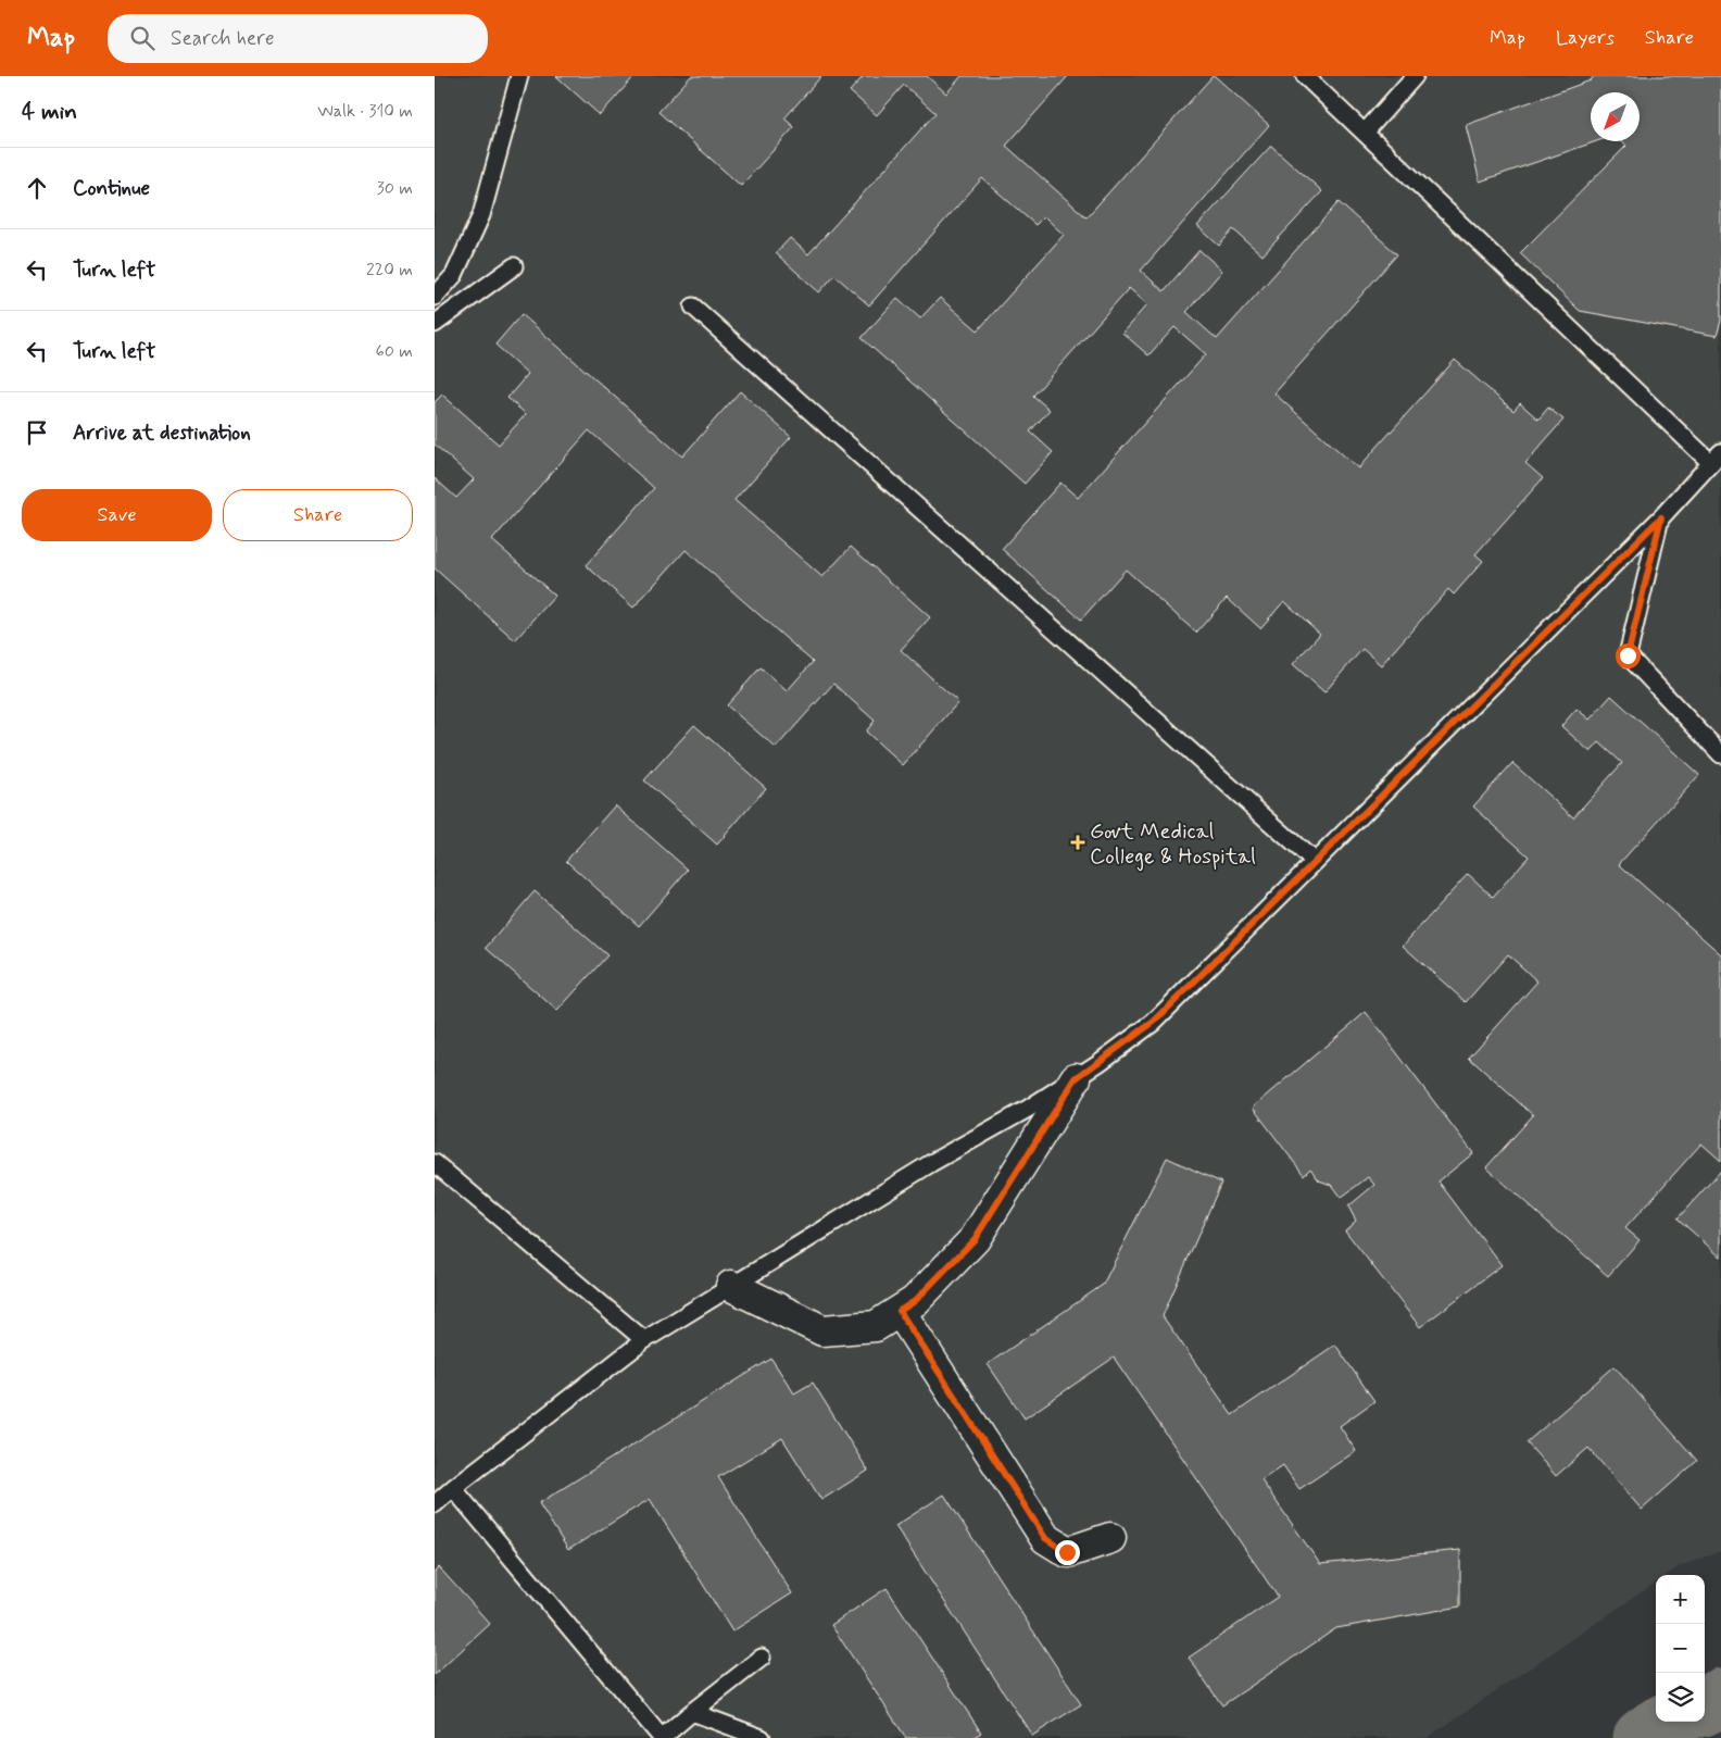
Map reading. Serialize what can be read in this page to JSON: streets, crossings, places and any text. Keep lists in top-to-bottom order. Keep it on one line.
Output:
{"places":{"health":["Govt Medical College & Hospital"]},"north":"bottom left","page":{"header":"Map","search":"Search here","nav":["Map","Layers","Share"],"heading":["4 min","Walk · 310 m"],"list":[["Continue","30 m"],["Turn left","220 m"],["Turn left","60 m"],"Arrive at destination"],"buttons":["Save","Share"],"map_buttons":["+","−"]}}
